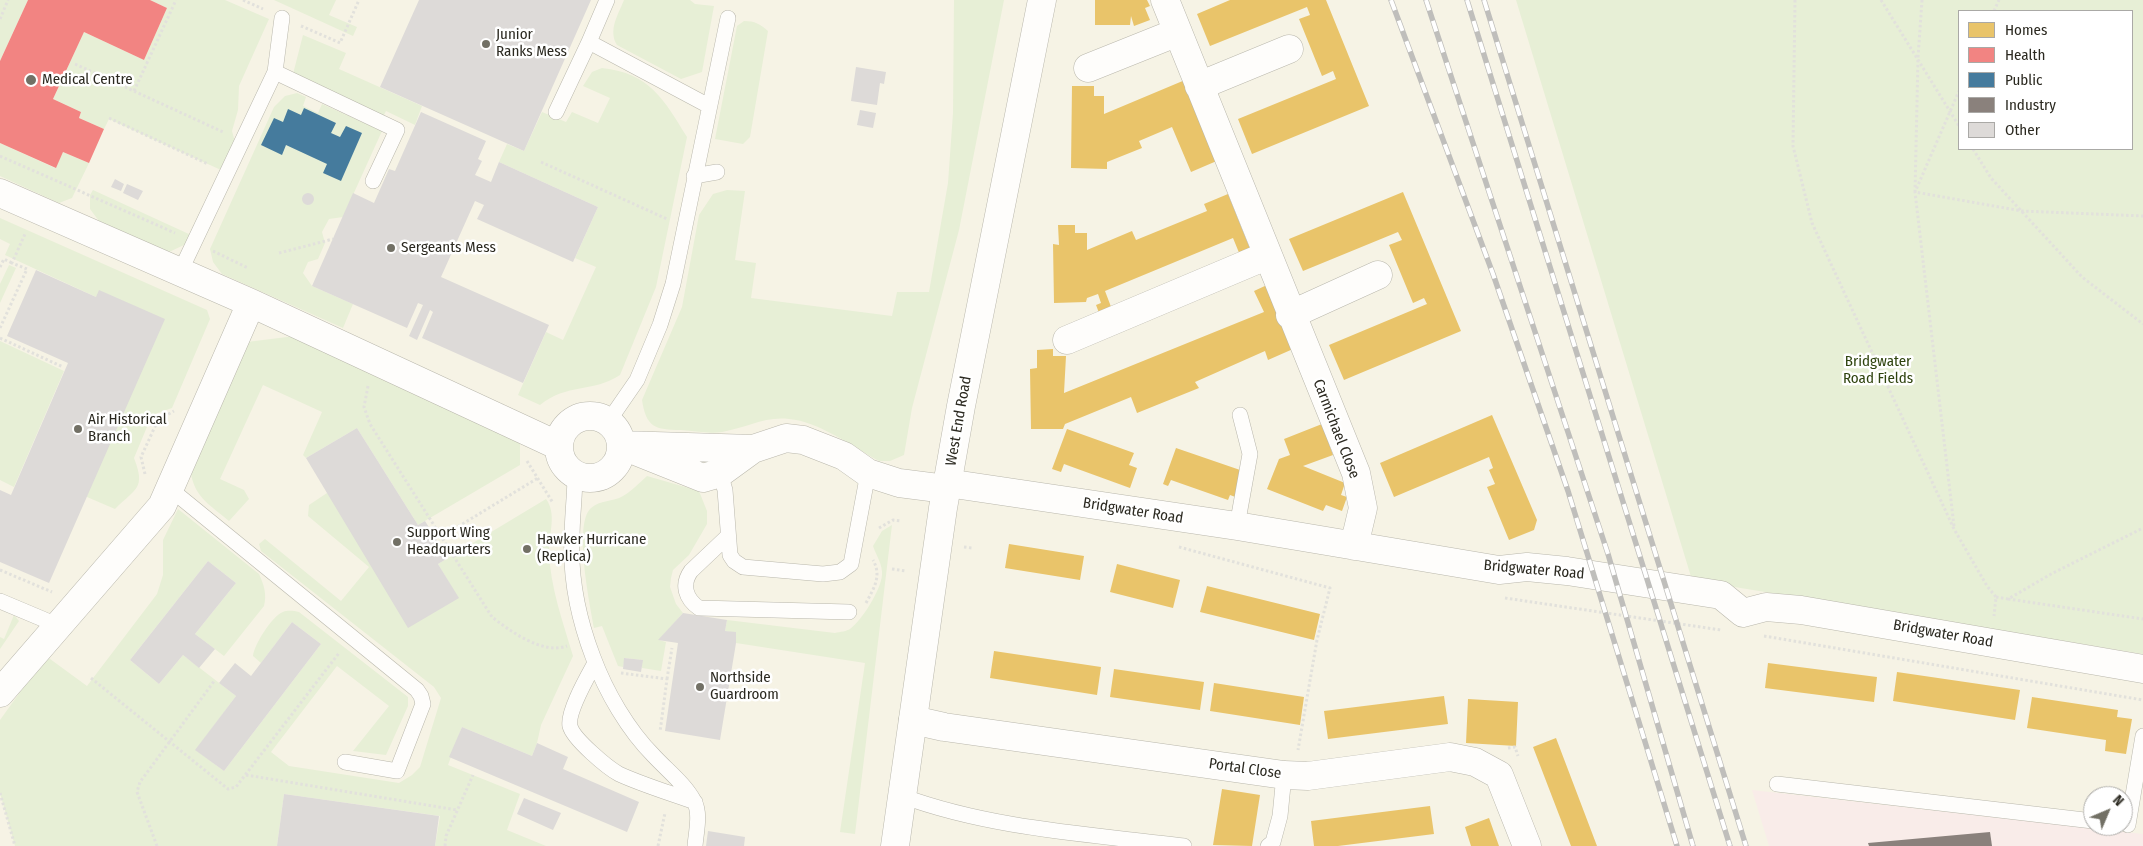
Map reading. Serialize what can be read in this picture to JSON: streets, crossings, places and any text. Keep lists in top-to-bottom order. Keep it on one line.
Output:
{"streets":{"street":["West End Road","Carmichael Close","Bridgwater Road","Portal Close"]},"crossings":[["West End Road","Bridgwater Road"],["West End Road","Portal Close"],["Carmichael Close","Bridgwater Road"]],"parks":["Bridgwater Road Fields"],"places":["Junior Ranks Mess","Medical Centre","Sergeants Mess","Air Historical Branch","Support Wing Headquarters","Hawker Hurricane (Replica)","Northside Guardroom"],"legend":["Homes","Health","Public","Industry","Other"],"north":"top right"}
